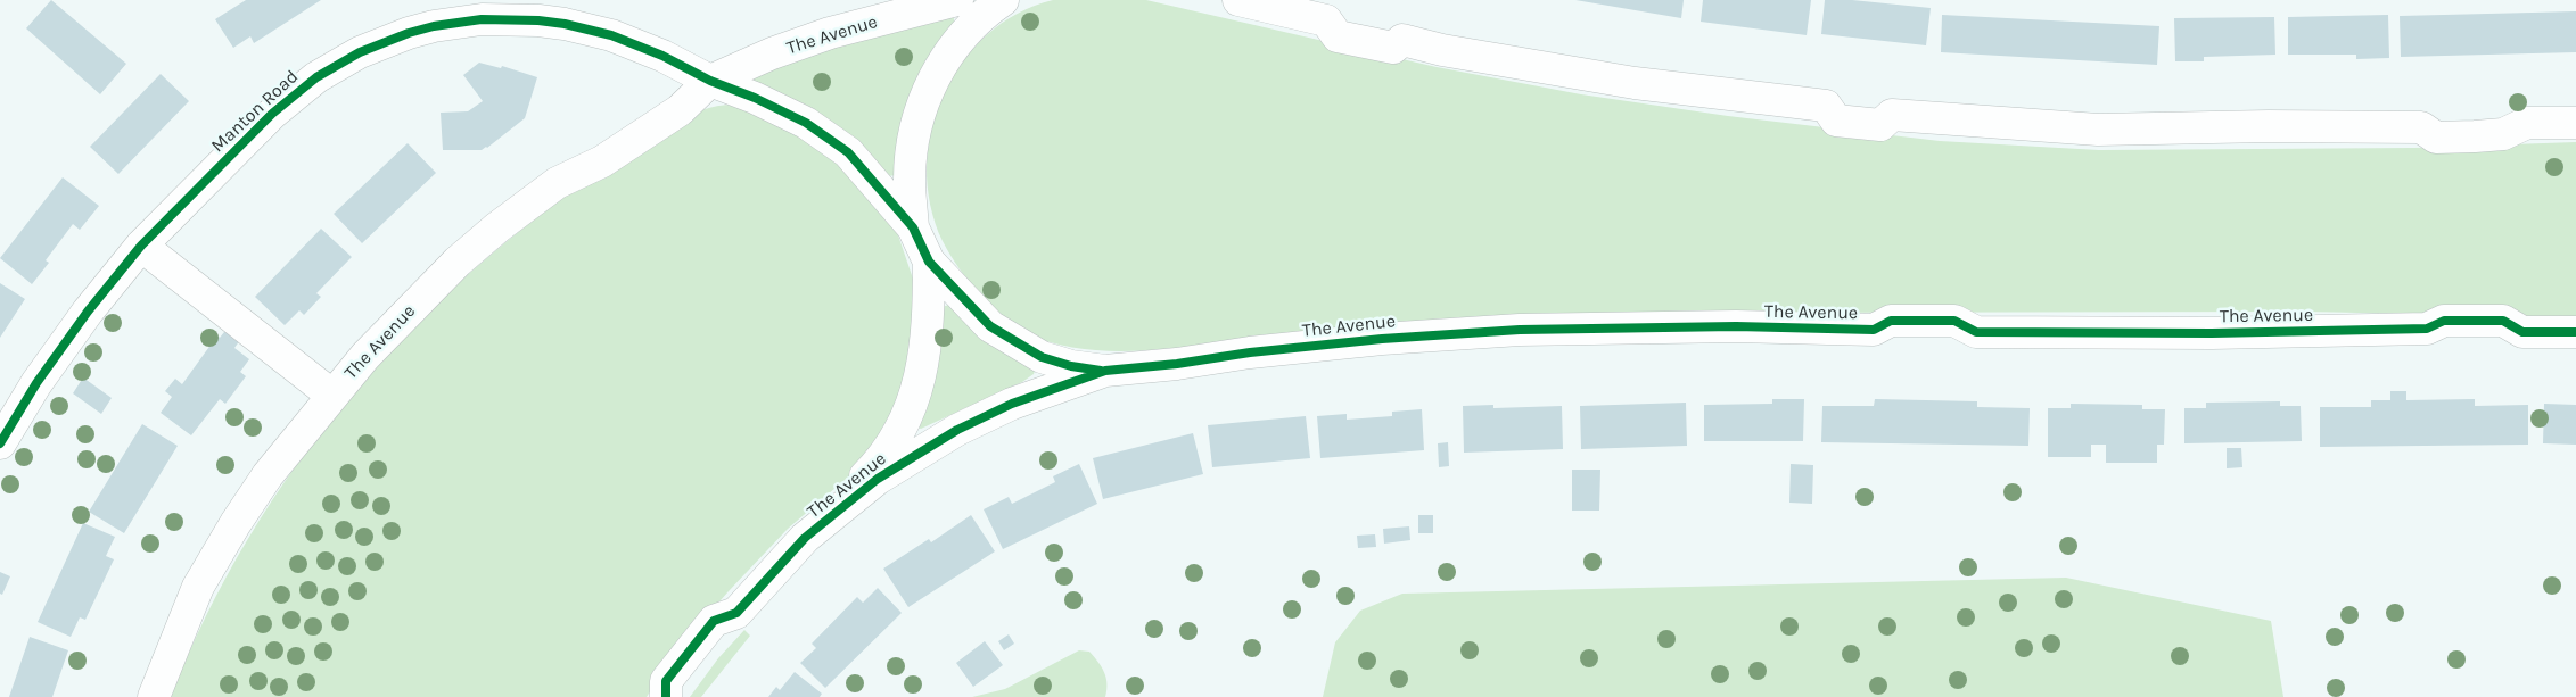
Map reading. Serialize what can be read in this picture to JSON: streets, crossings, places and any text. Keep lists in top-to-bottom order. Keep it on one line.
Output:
{"streets":{"street":["The Avenue","Manton Road"]},"crossings":[["The Avenue","Manton Road"]]}
